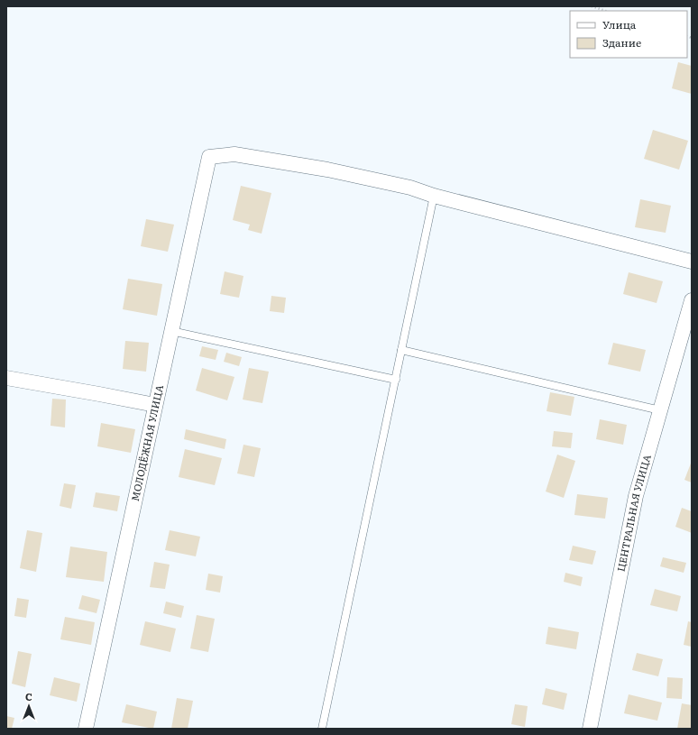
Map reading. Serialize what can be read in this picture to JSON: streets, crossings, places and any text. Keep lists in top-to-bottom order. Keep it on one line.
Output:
{"streets":{"street":["МОЛОДЁЖНАЯ УЛИЦА","ЦЕНТРАЛЬНАЯ УЛИЦА"]},"legend":["Улица","Здание"],"north":"top"}
